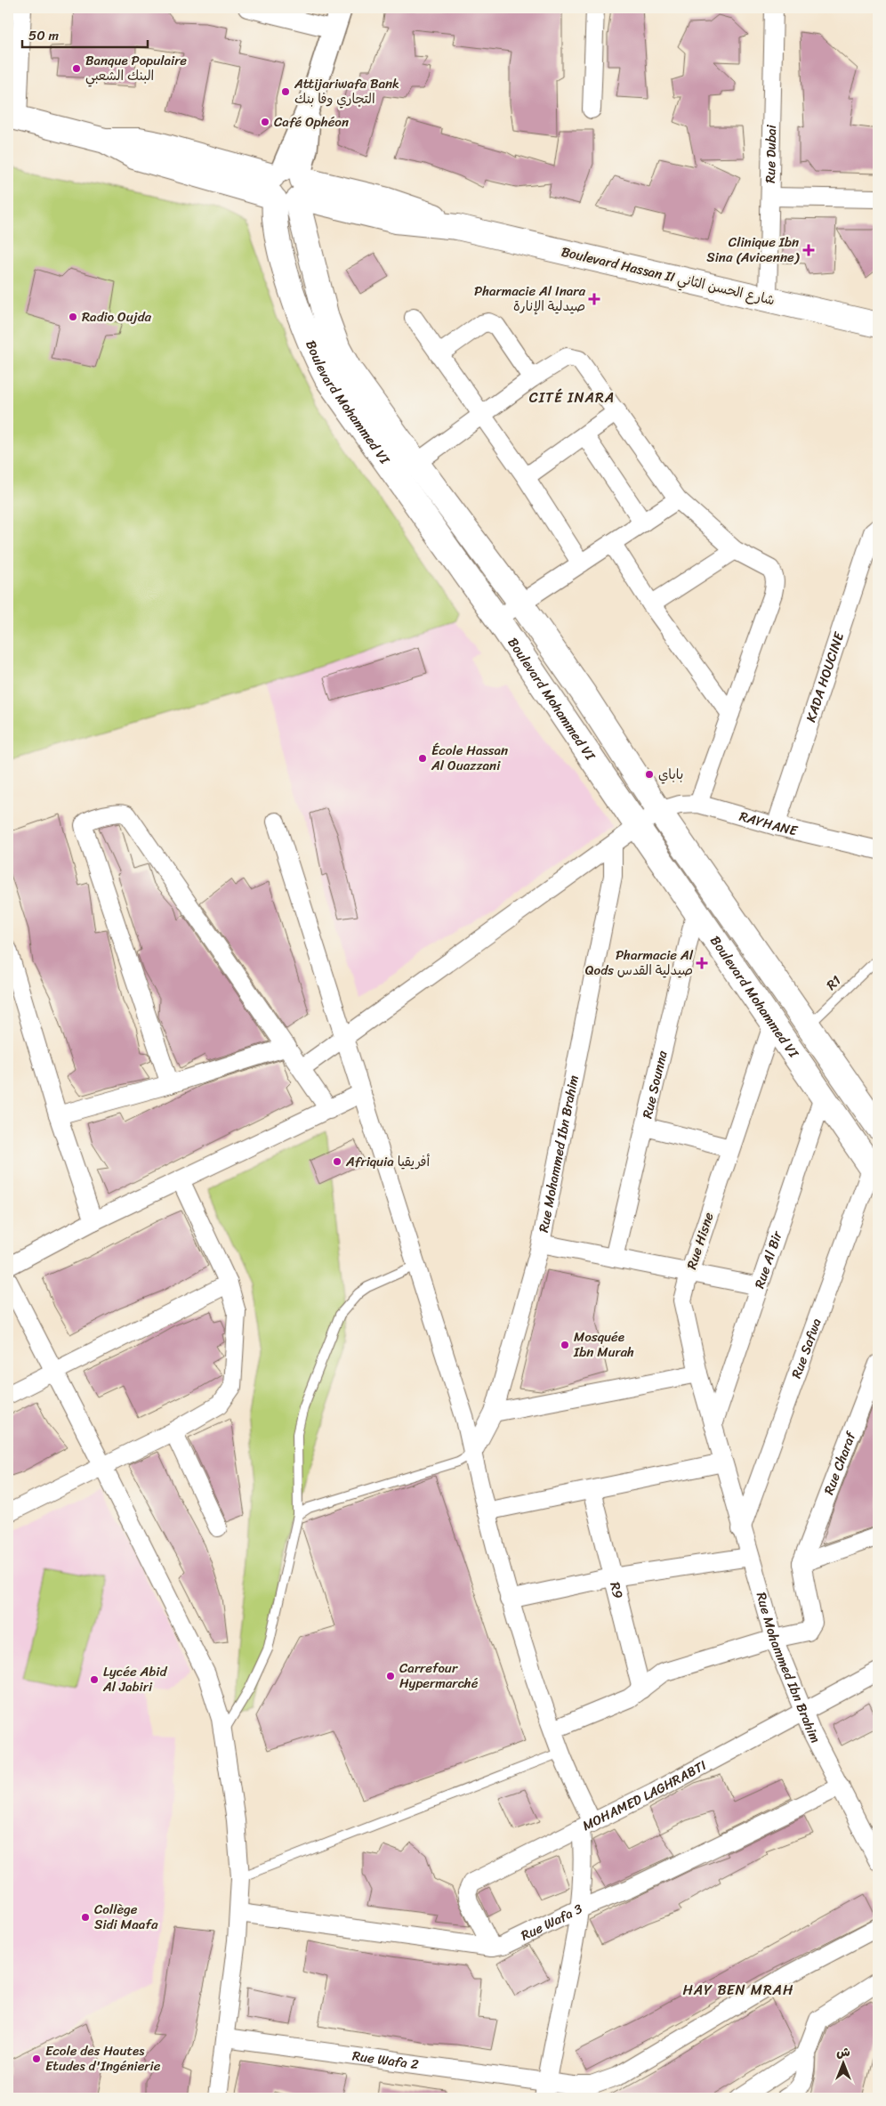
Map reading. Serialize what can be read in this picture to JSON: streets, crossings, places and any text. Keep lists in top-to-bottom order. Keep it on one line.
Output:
{"streets":{"main road":["Boulevard Hassan II شارع الحسن الثاني","Boulevard Mohammed VI"],"street":["Rue Dubai","KADA HOUCINE","RAYHANE","Rue Sounna","Rue Mohammed Ibn Brahim","Rue Hisne","Rue Al Bir","Rue Safwa","Rue Charaf","R9","MOHAMED LAGHRABTI","Rue Wafa 3","Rue Wafa 2"],"lane":["R1"]},"crossings":[["Rue Dubai","Boulevard Hassan II شارع الحسن الثاني"],["Boulevard Hassan II شارع الحسن الثاني","Boulevard Mohammed VI"],["Boulevard Mohammed VI","RAYHANE"],["Boulevard Mohammed VI","R1"],["Boulevard Mohammed VI","Rue Sounna"],["Boulevard Mohammed VI","Rue Hisne"],["Boulevard Mohammed VI","Rue Al Bir"],["Boulevard Mohammed VI","Rue Safwa"],["KADA HOUCINE","RAYHANE"],["Rue Mohammed Ibn Brahim","Rue Hisne"],["Rue Mohammed Ibn Brahim","Rue Safwa"],["Rue Mohammed Ibn Brahim","MOHAMED LAGHRABTI"],["Rue Mohammed Ibn Brahim","Rue Wafa 3"],["Rue Hisne","Rue Al Bir"],["MOHAMED LAGHRABTI","Rue Wafa 3"]],"districts":["CITÉ INARA","HAY BEN MRAH"],"places":{"other":["Banque Populaire البنك الشعبي","Attijariwafa Bank التجاري وفا بنك","Café Ophéon","Radio Oujda","École Hassan Al Ouazzani","باباي","Afriquia أفريقيا","Mosquée Ibn Murah","Carrefour Hypermarché","Lycée Abid Al Jabiri","Collège Sidi Maafa","Ecole des Hautes Etudes d'Ingénierie"],"health":["Clinique Ibn Sina (Avicenne)","Pharmacie Al Inara صيدلية الإنارة","Pharmacie Al Qods صيدلية القدس"]},"scale_bar":"50 m","north":"top"}
